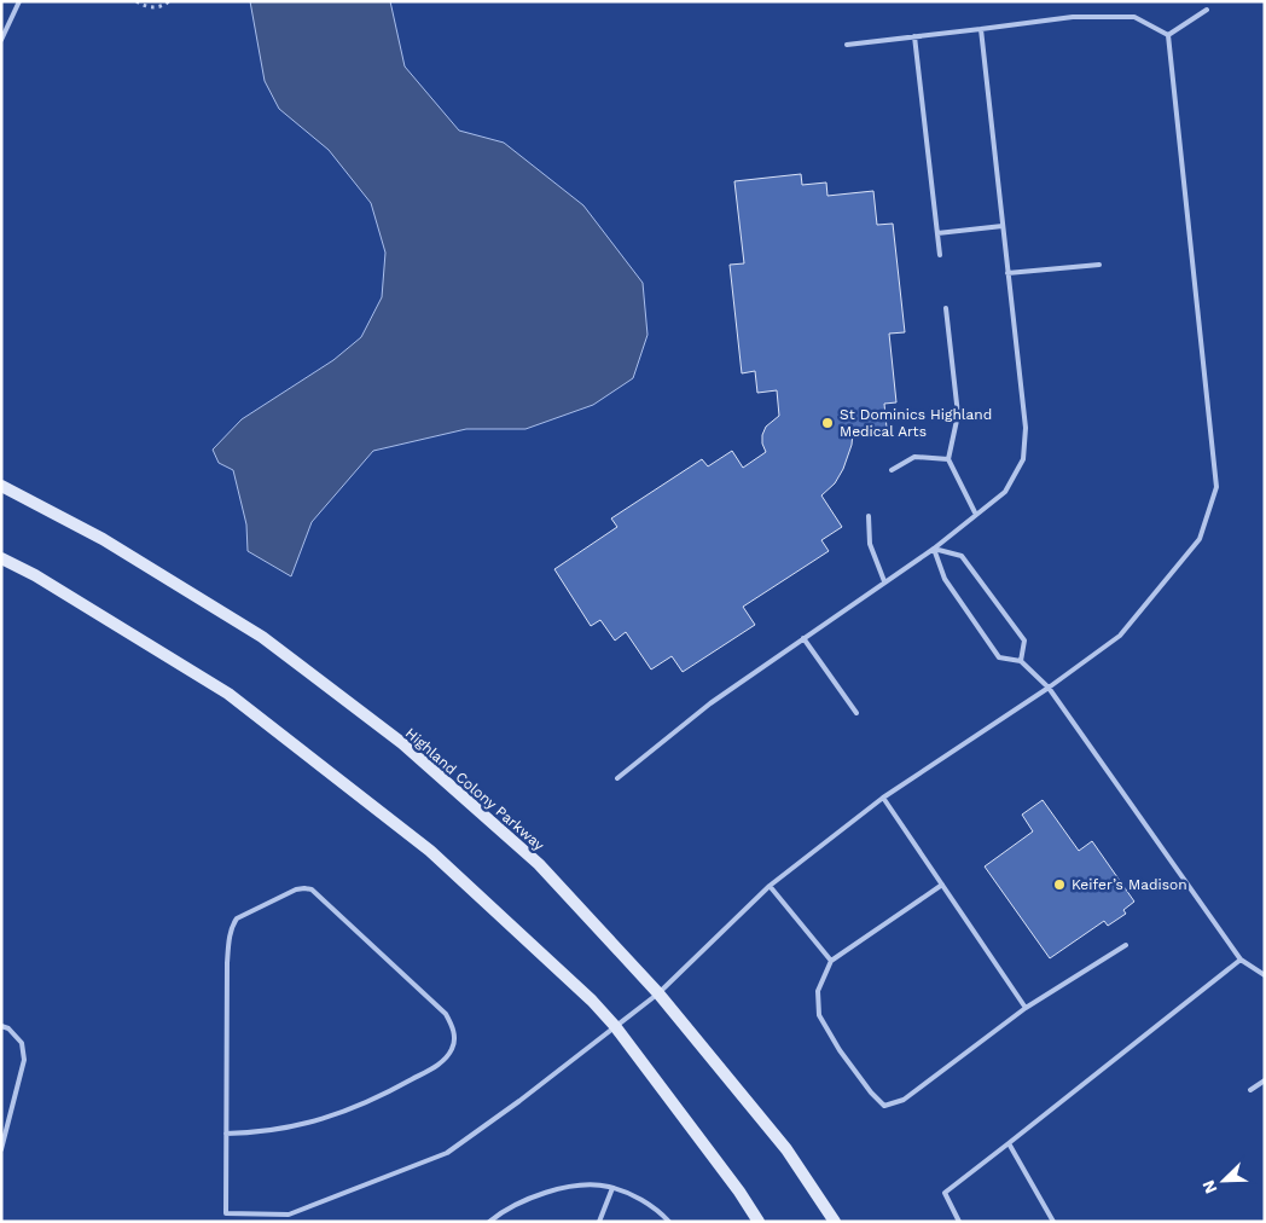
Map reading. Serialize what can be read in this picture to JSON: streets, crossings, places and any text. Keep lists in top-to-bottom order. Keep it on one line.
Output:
{"streets":{"street":["Highland Colony Parkway"]},"places":["St Dominics Highland Medical Arts","Keifer’s Madison"],"north":"bottom left"}
